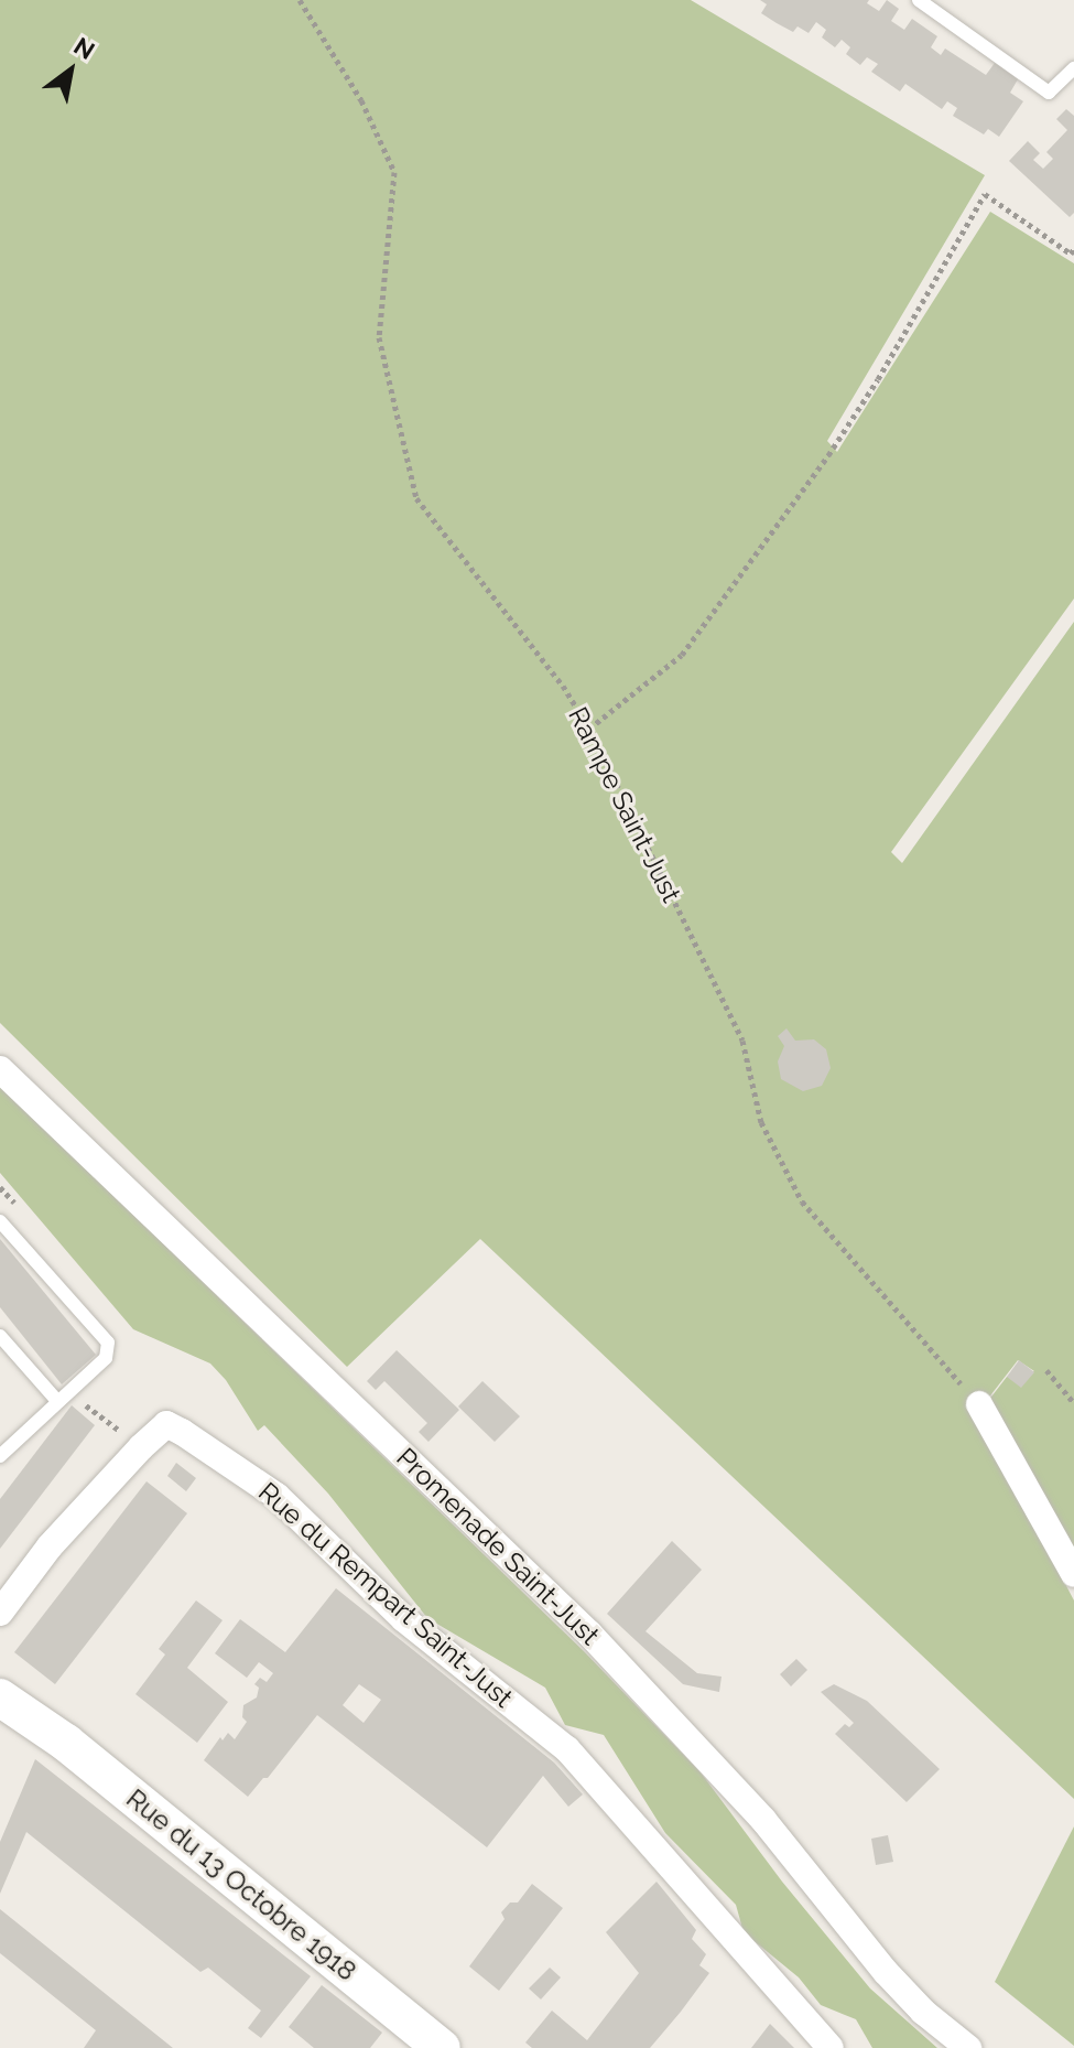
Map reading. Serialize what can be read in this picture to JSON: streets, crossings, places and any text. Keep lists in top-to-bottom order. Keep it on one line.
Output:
{"streets":{"street":["Promenade Saint-Just","Rue du Rempart Saint-Just","Rue du 13 Octobre 1918"],"path":["Rampe Saint-Just"]},"north":"top right"}
